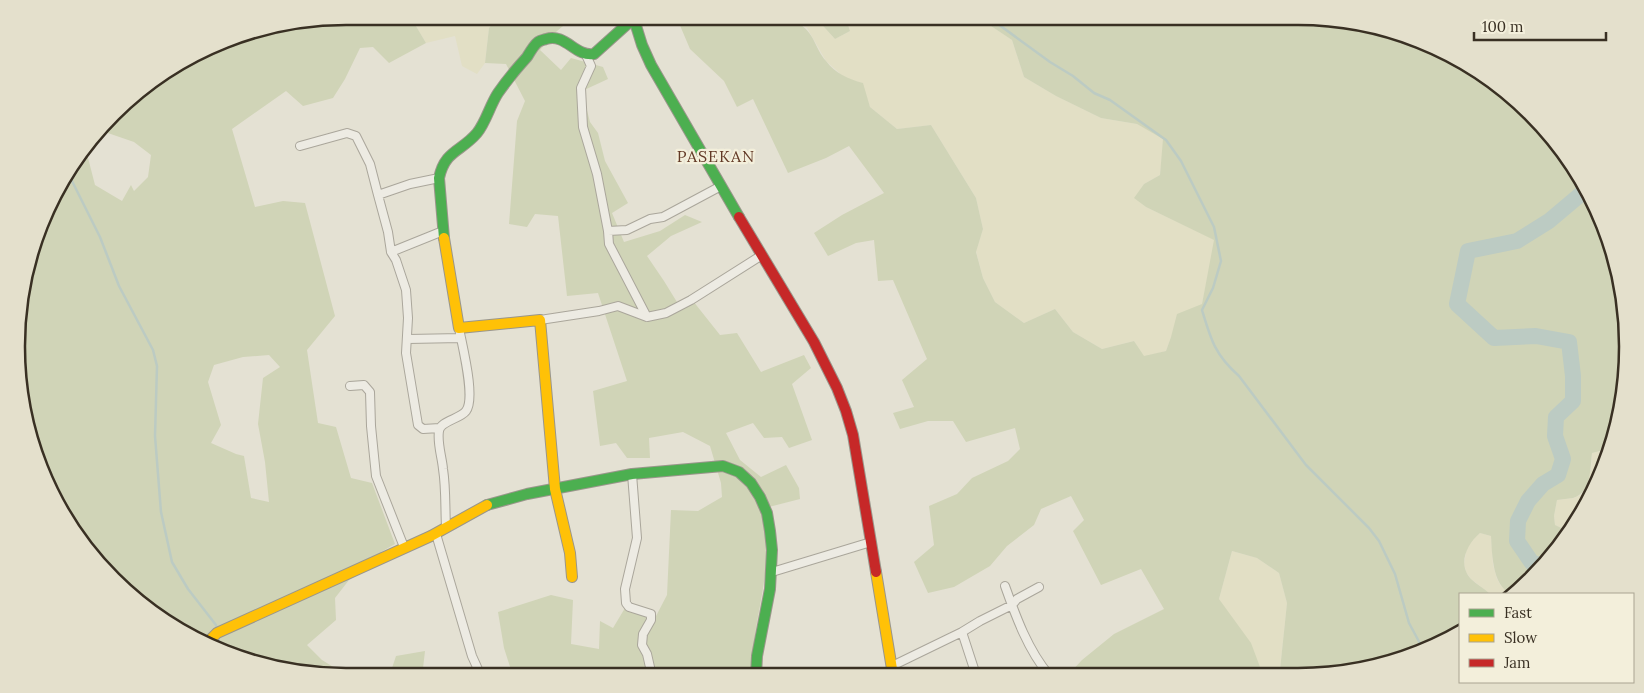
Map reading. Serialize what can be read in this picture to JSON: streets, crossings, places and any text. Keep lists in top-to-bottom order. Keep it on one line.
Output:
{"districts":["PASEKAN"],"legend":["Fast","Slow","Jam"],"scale_bar":"100 m"}
